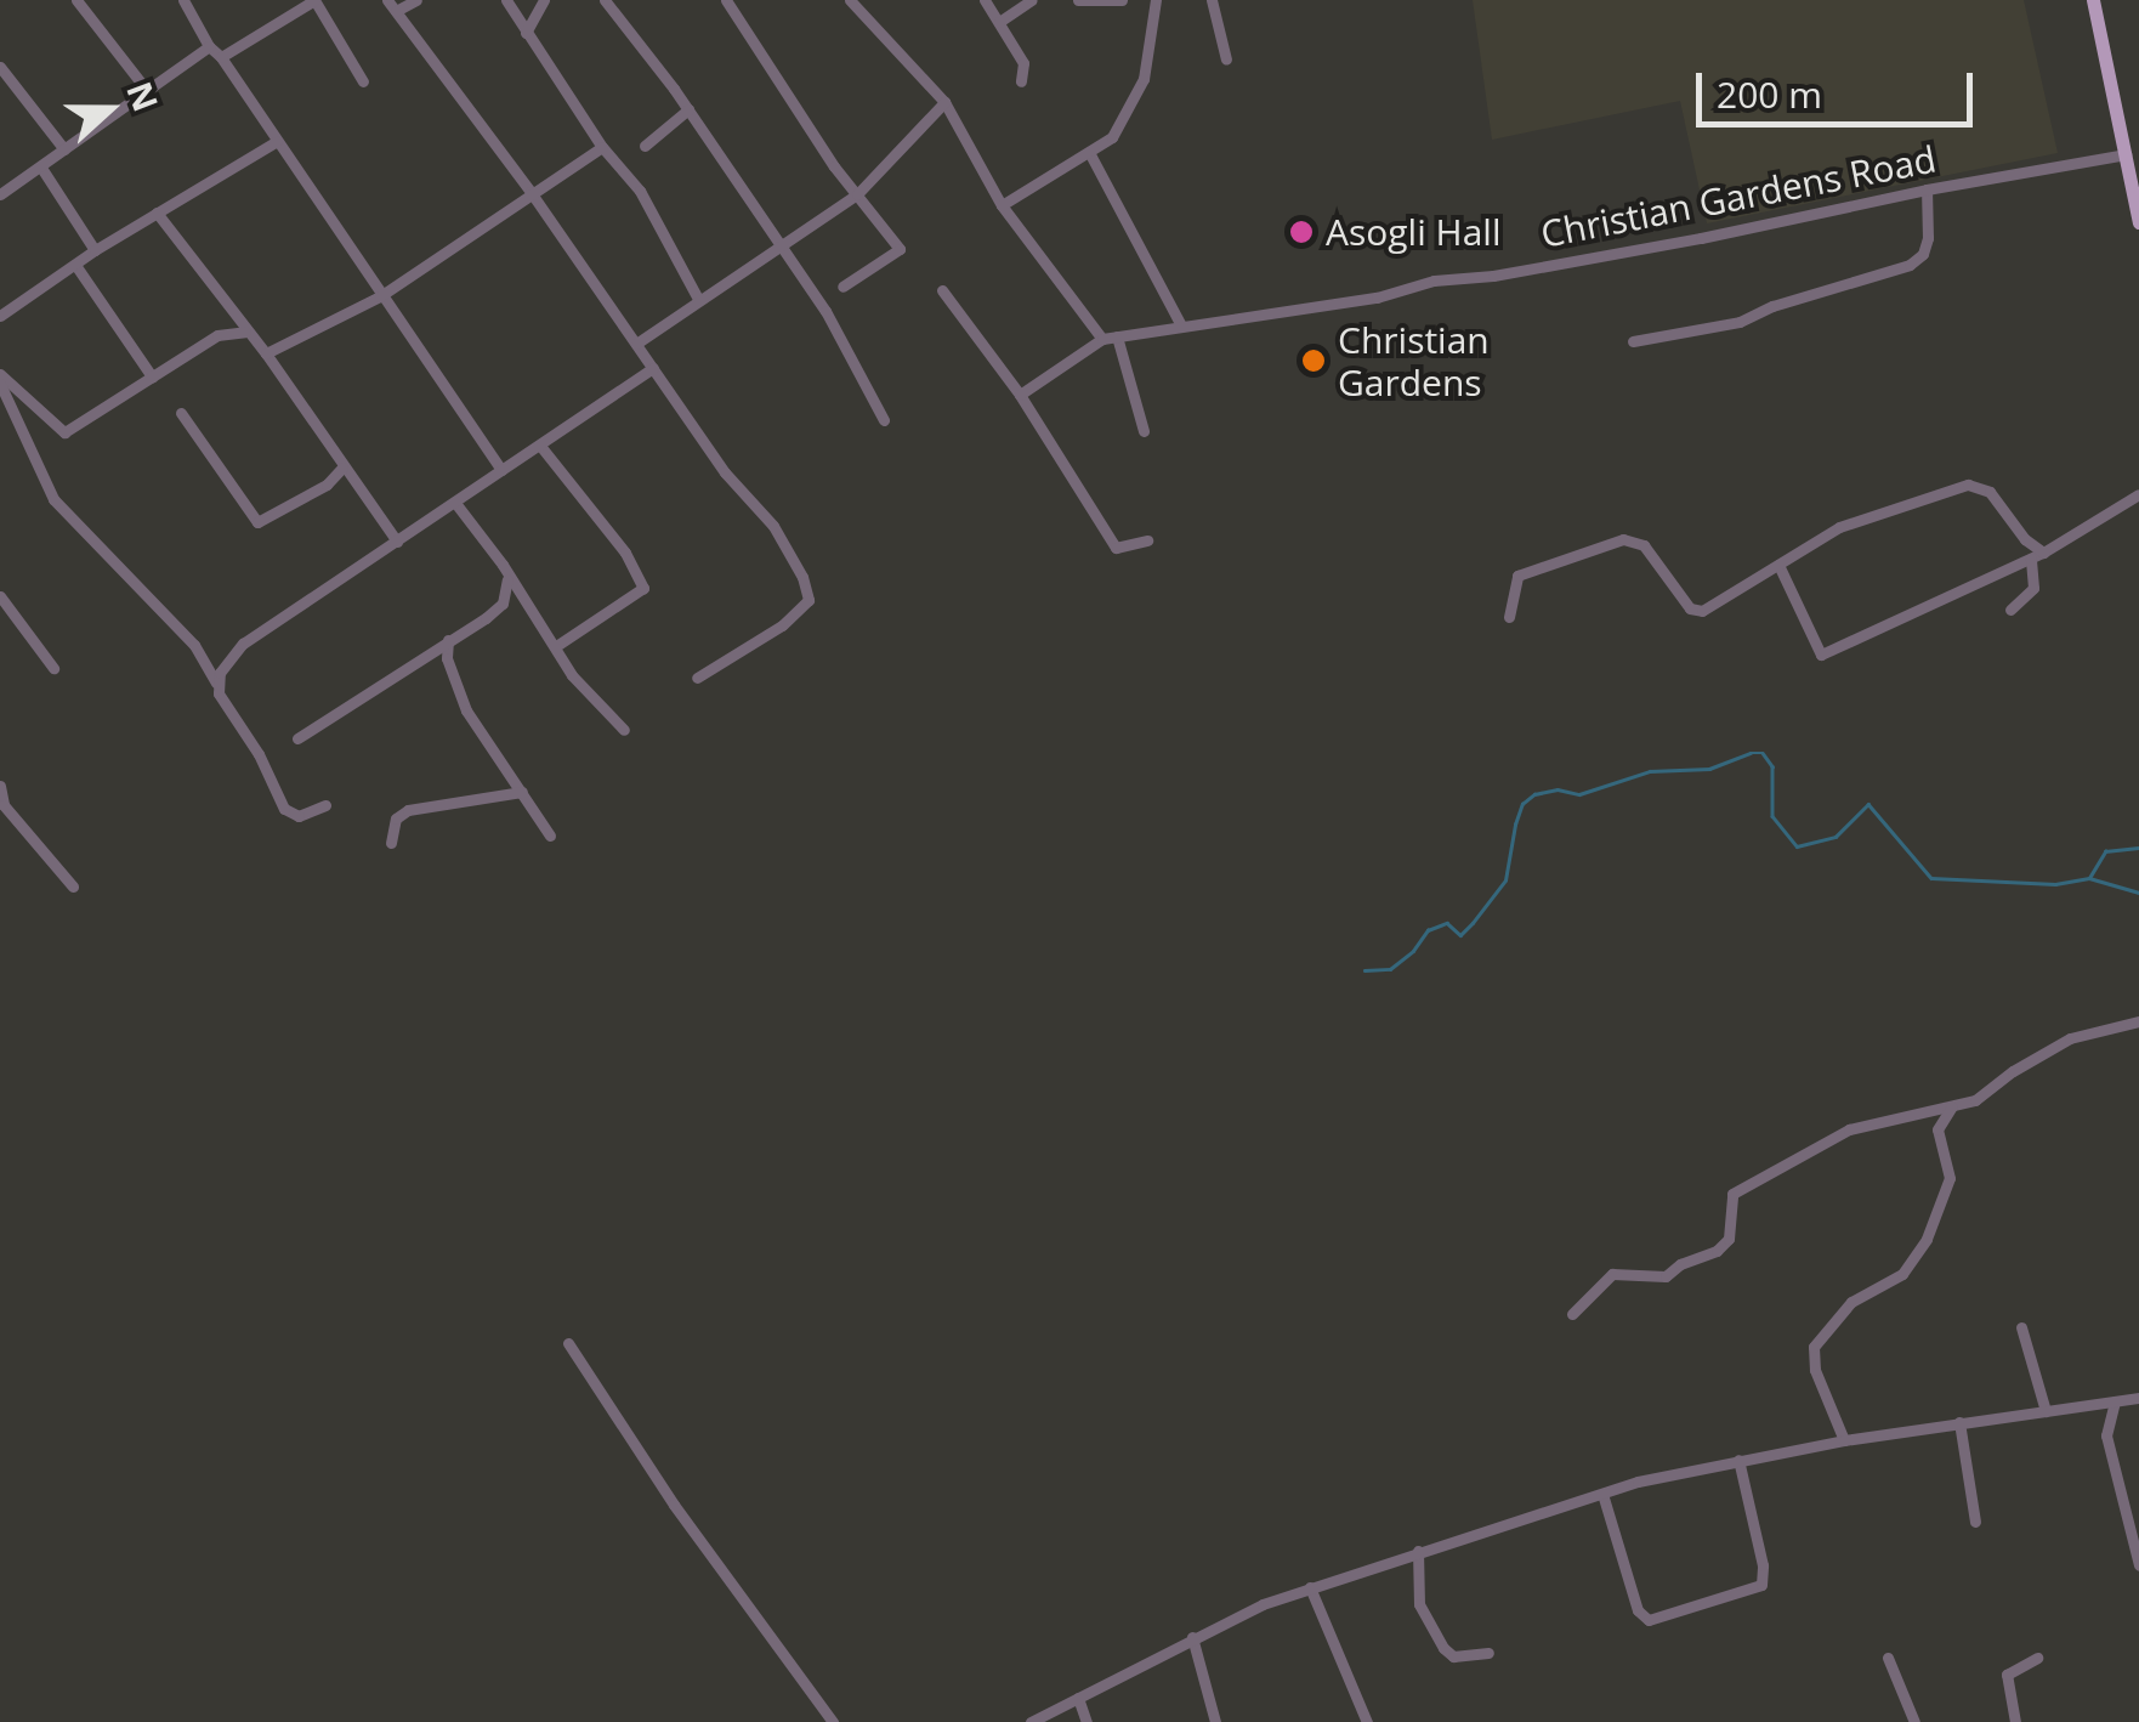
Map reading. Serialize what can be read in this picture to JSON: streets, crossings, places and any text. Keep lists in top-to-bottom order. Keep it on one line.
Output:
{"streets":{"street":["Christian Gardens Road"]},"places":["Asogli Hall","Christian Gardens"],"scale_bar":"200 m","north":"right"}
